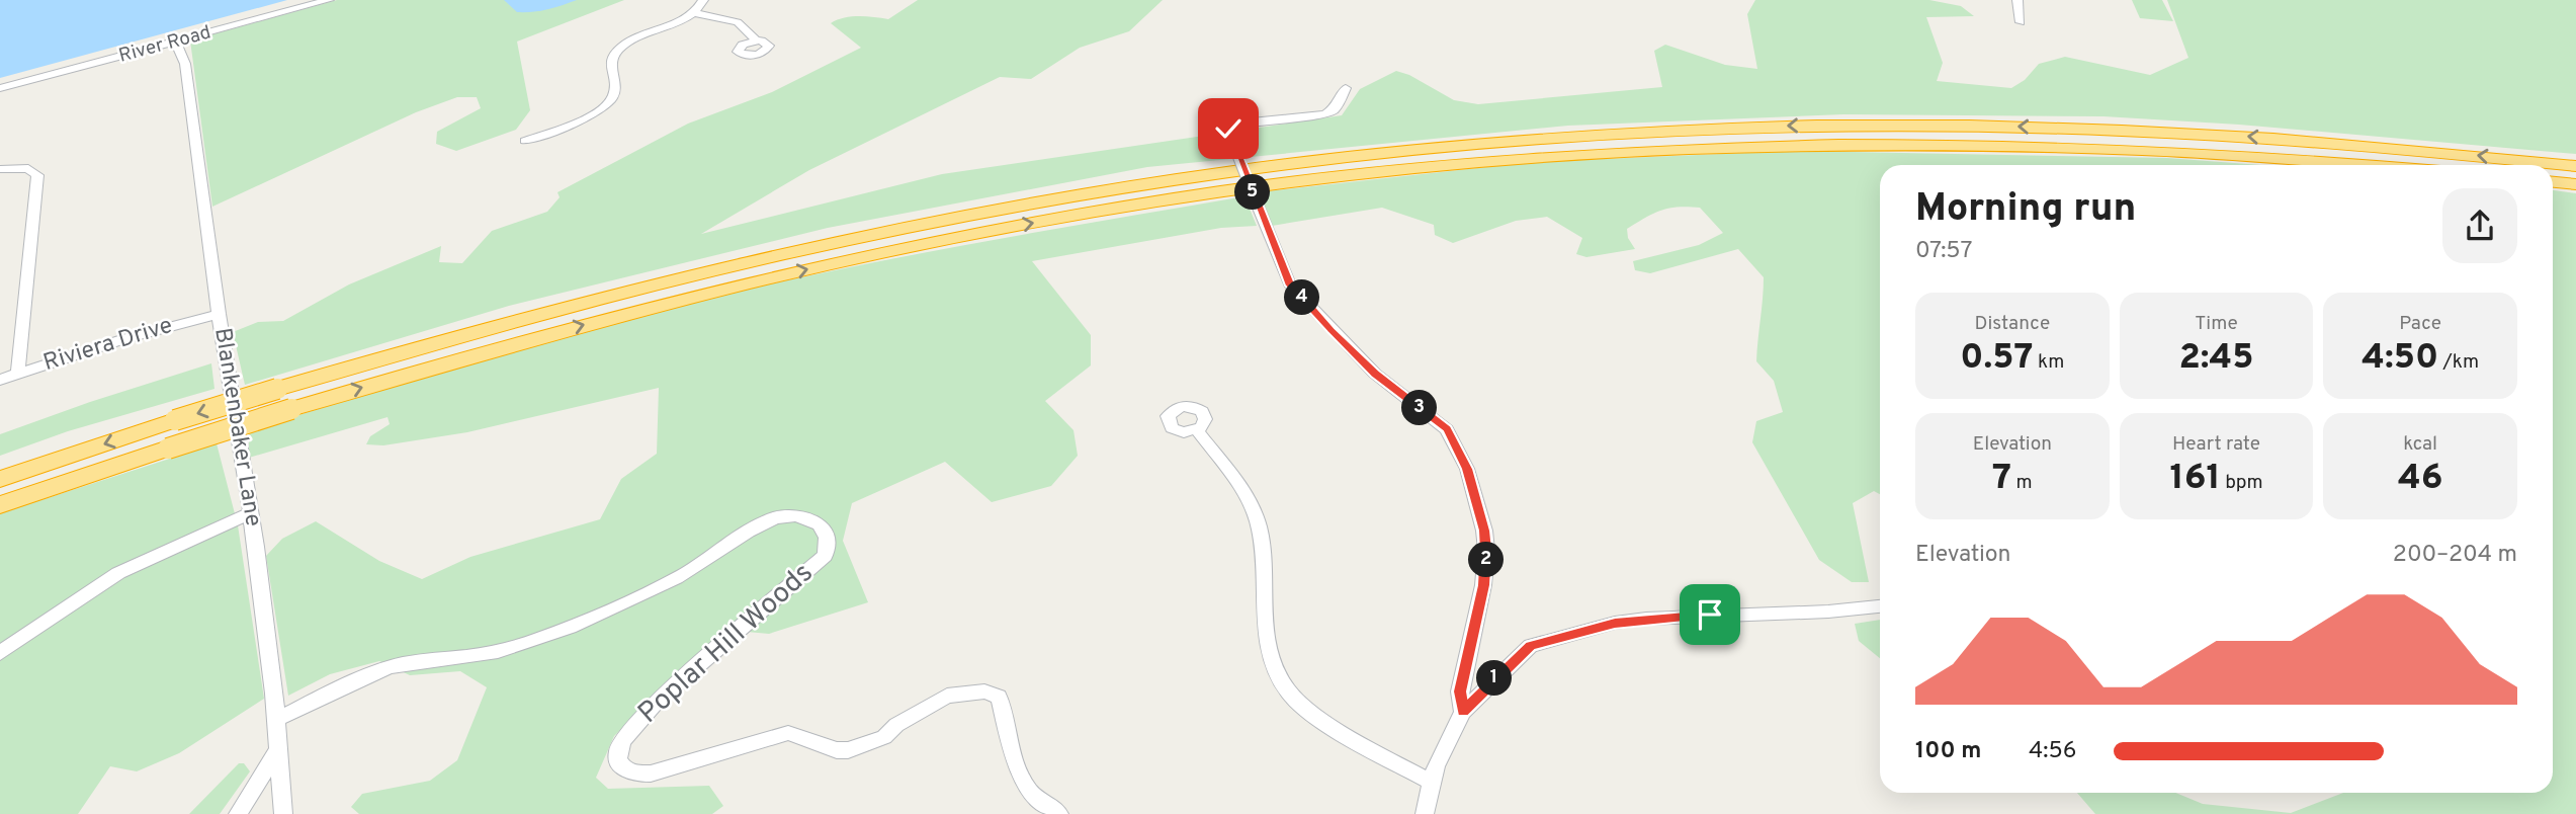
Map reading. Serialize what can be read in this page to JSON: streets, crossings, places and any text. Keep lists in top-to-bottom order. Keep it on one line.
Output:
{"streets":{"street":["River Road","Riviera Drive","Blankenbaker Lane","Poplar Hill Woods"]},"crossings":[["River Road","Blankenbaker Lane"],["Riviera Drive","Blankenbaker Lane"],["Blankenbaker Lane","Poplar Hill Woods"]],"page":{"heading":["Morning run","07:57"],"pins":["5","4","3","2","1"],"stats":[["Distance","0.57 km"],["Time","2:45"],["Pace","4:50 /km"],["Elevation","7 m"],["Heart rate","161 bpm"],["kcal","46"]],"chart":["Elevation","200–204 m"],"list":[{"name":"100 m","note":"4:56"}]}}
